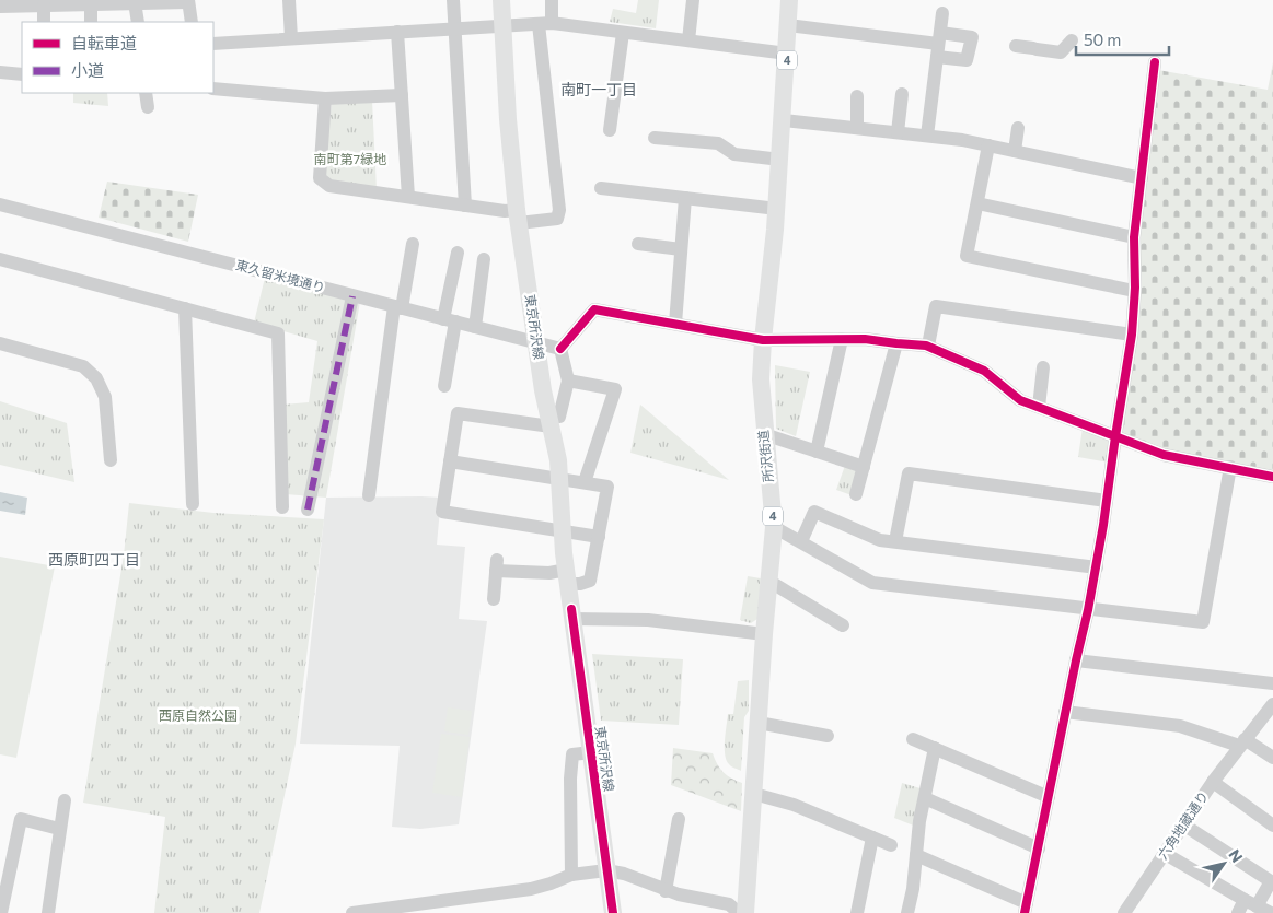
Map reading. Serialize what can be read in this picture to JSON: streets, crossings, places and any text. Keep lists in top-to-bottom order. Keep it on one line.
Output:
{"streets":{"main road":["4","東京所沢線","所沢街道"],"street":["東久留米境通り","六角地蔵通り"]},"crossings":[["東久留米境通り","東京所沢線"]],"districts":["南町一丁目","西原町四丁目"],"parks":["南町第7緑地","西原自然公園"],"legend":["自転車道","小道"],"scale_bar":"50 m","north":"top right"}
